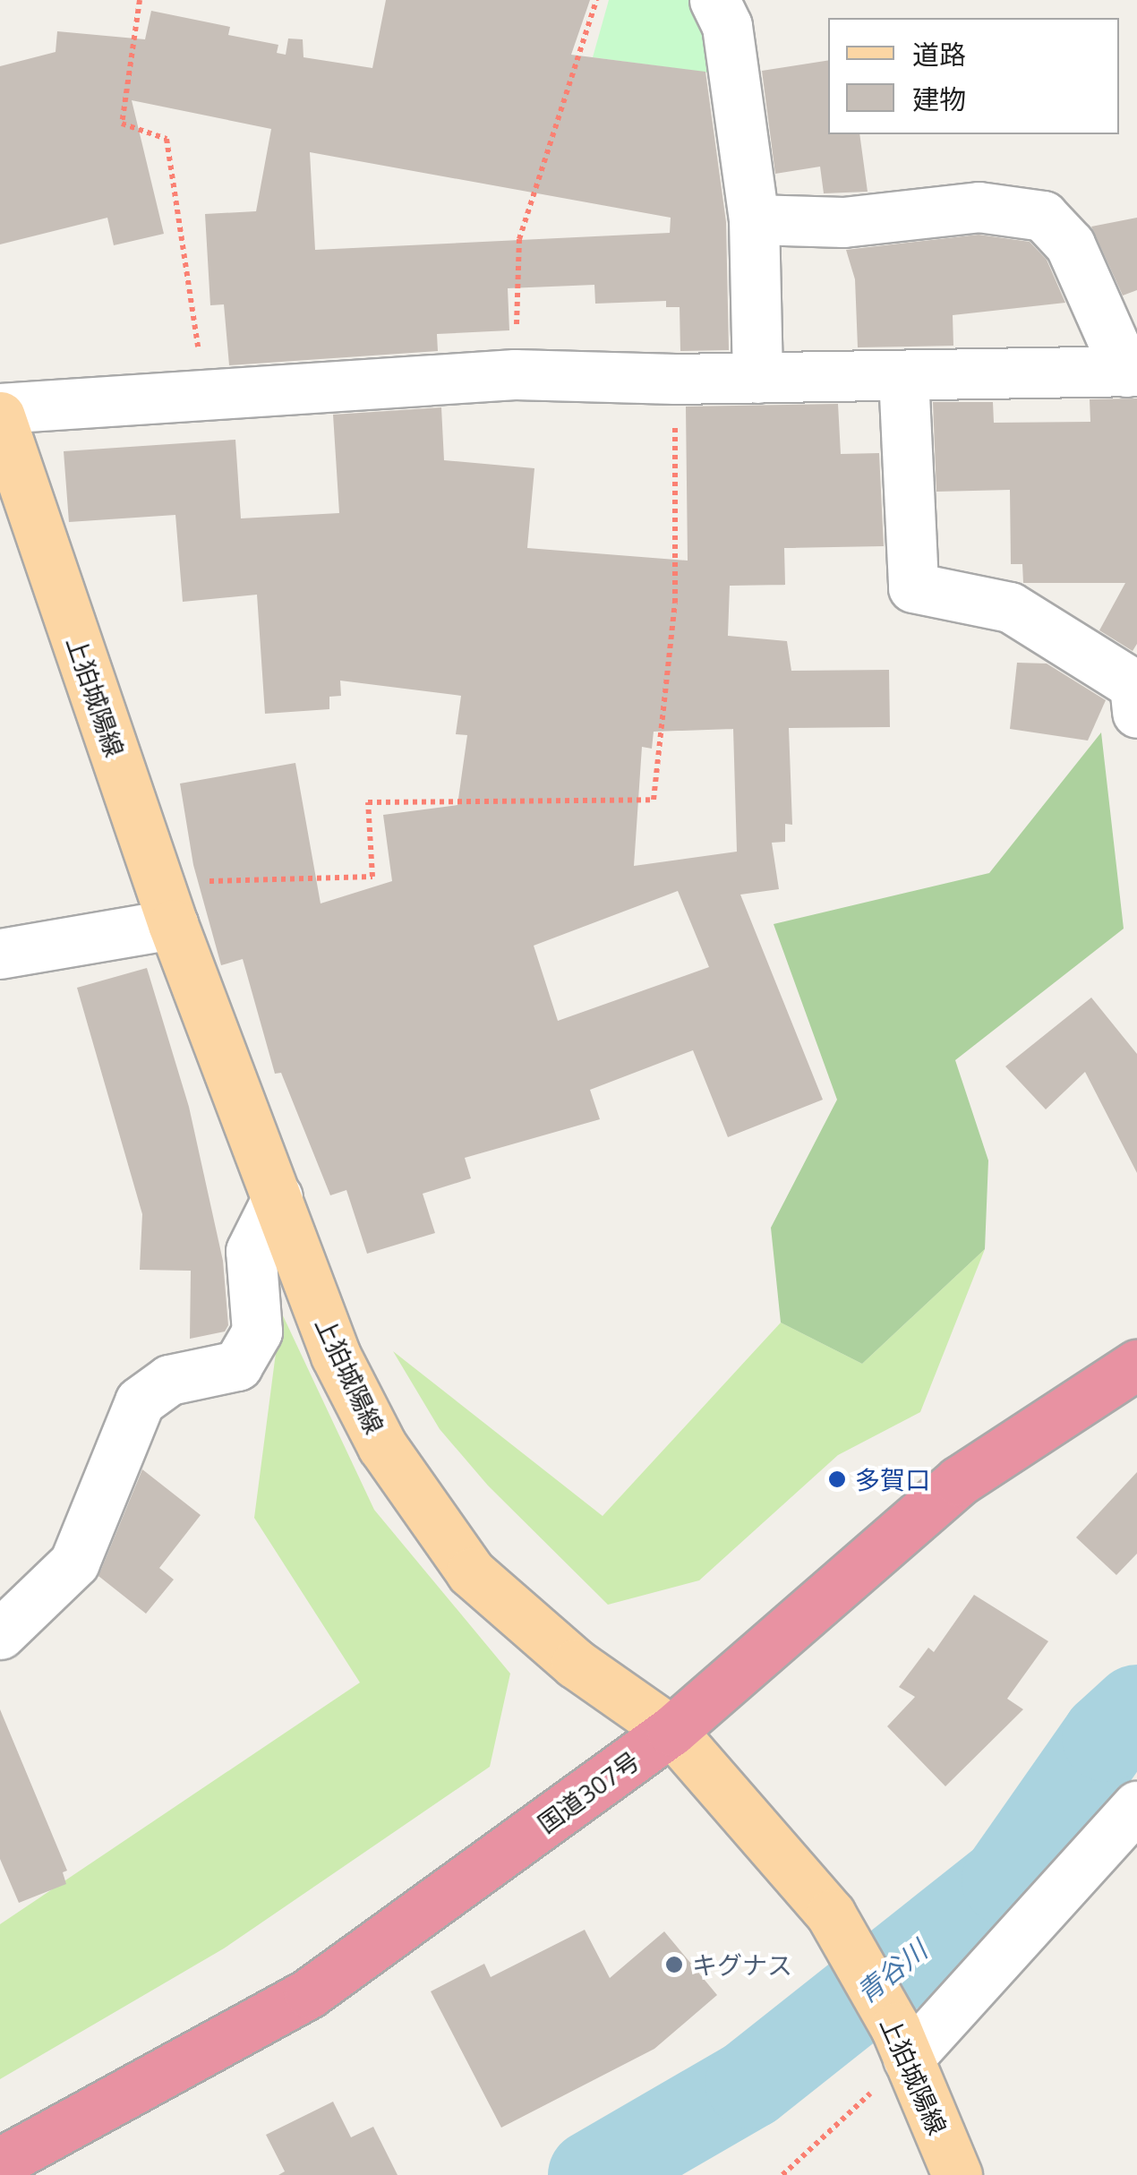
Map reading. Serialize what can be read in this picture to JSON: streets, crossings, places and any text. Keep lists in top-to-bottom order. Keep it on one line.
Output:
{"streets":{"highway":["国道307号"],"main road":["上狛城陽線"]},"crossings":[["上狛城陽線","国道307号"]],"water":["青谷川"],"places":["多賀口","キグナス"],"legend":["道路","建物"]}
